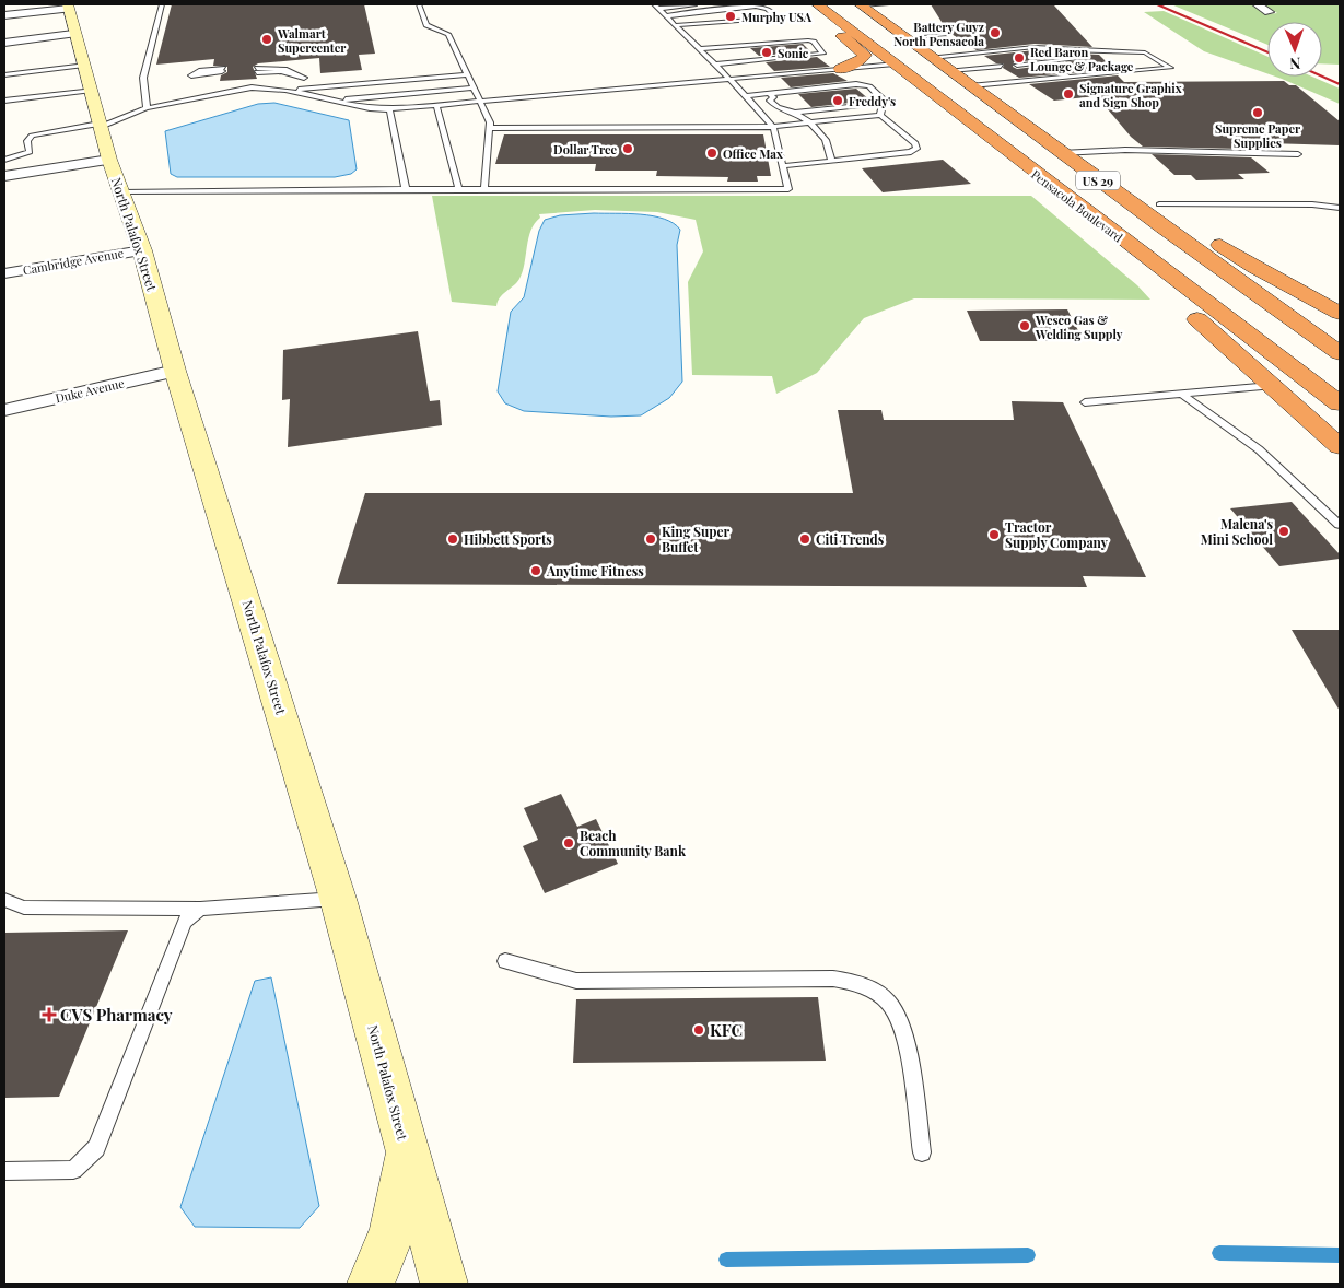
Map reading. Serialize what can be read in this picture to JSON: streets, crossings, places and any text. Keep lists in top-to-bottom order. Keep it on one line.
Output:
{"streets":{"highway":["US 29","Pensacola Boulevard"],"main road":["North Palafox Street"],"street":["Cambridge Avenue","Duke Avenue"]},"crossings":[["North Palafox Street","Cambridge Avenue"],["North Palafox Street","Duke Avenue"]],"places":{"other":["Murphy USA","Battery Guyz North Pensacola","Walmart Supercenter","Sonic","Red Baron Lounge & Package","Signature Graphix and Sign Shop","Freddy's","Supreme Paper Supplies","Dollar Tree","Office Max","Wesco Gas & Welding Supply","Malena's Mini School","Tractor Supply Company","Hibbett Sports","King Super Buffet","Citi Trends","Anytime Fitness","Beach Community Bank","KFC"],"health":["CVS Pharmacy"]},"north":"bottom"}
